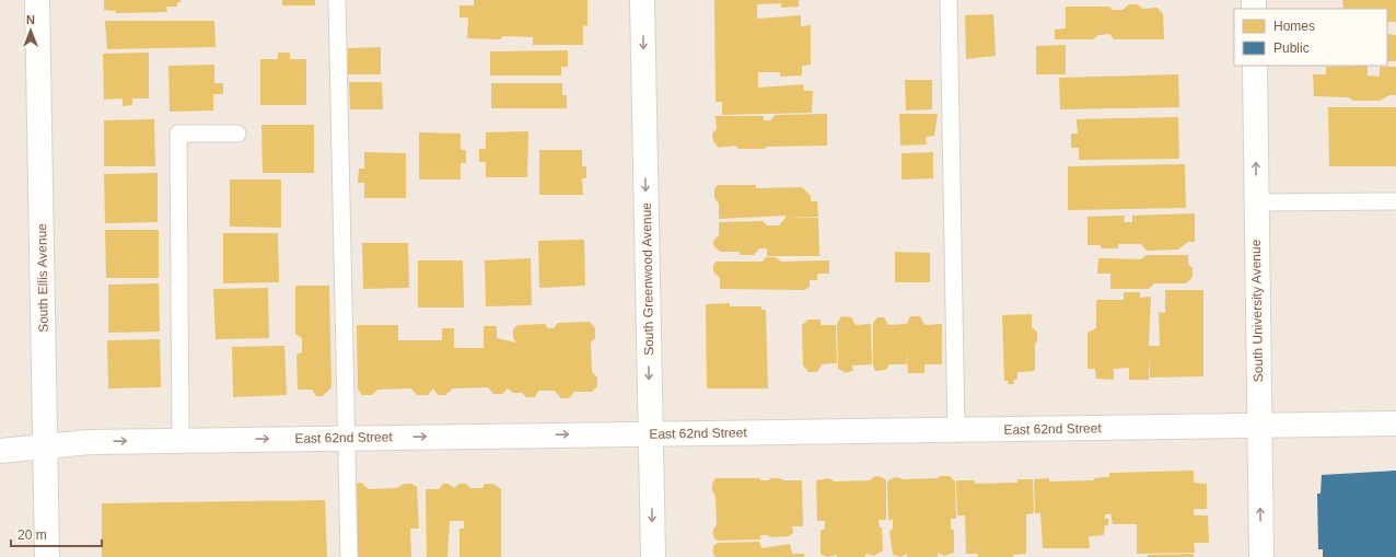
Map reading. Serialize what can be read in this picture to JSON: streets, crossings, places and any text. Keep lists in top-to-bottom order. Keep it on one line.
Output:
{"streets":{"street":["South Ellis Avenue","South Greenwood Avenue","South University Avenue","East 62nd Street"]},"crossings":[["South Ellis Avenue","East 62nd Street"],["South Greenwood Avenue","East 62nd Street"],["South University Avenue","East 62nd Street"]],"one_way":["South Greenwood Avenue","South University Avenue","East 62nd Street"],"legend":["Homes","Public"],"scale_bar":"20 m","north":"top"}
